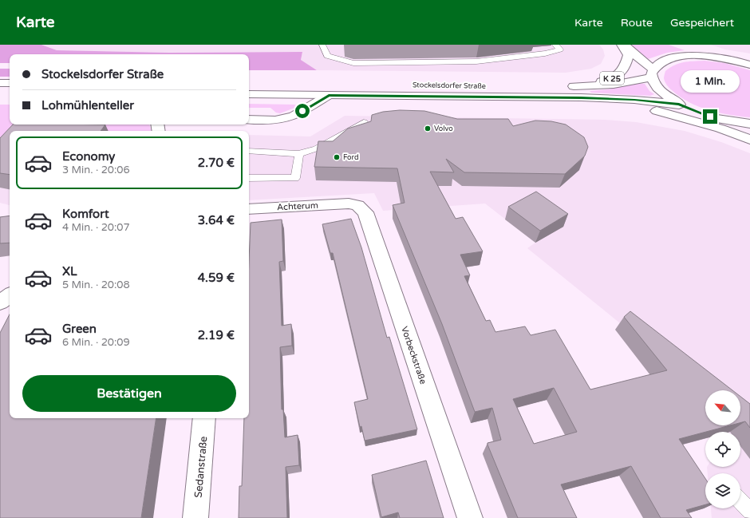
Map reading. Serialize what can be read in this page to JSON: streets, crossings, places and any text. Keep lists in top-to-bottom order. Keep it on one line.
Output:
{"streets":{"main road":["K 25","Stockelsdorfer Straße","Achterum","Vorbeckstraße","Sedanstraße"]},"crossings":[["K 25","Stockelsdorfer Straße"],["Achterum","Vorbeckstraße"]],"places":["Volvo","Ford"],"north":"top left","page":{"header":"Karte","nav":["Karte","Route","Gespeichert"],"banner":["Stockelsdorfer Straße","Lohmühlenteller"],"bubble":"1 Min.","list":[{"name":"Economy","note":"3 Min. · 20:06","value":"2.70 €"},{"name":"Komfort","note":"4 Min. · 20:07","value":"3.64 €"},{"name":"XL","note":"5 Min. · 20:08","value":"4.59 €"},{"name":"Green","note":"6 Min. · 20:09","value":"2.19 €"}],"buttons":"Bestätigen"}}
